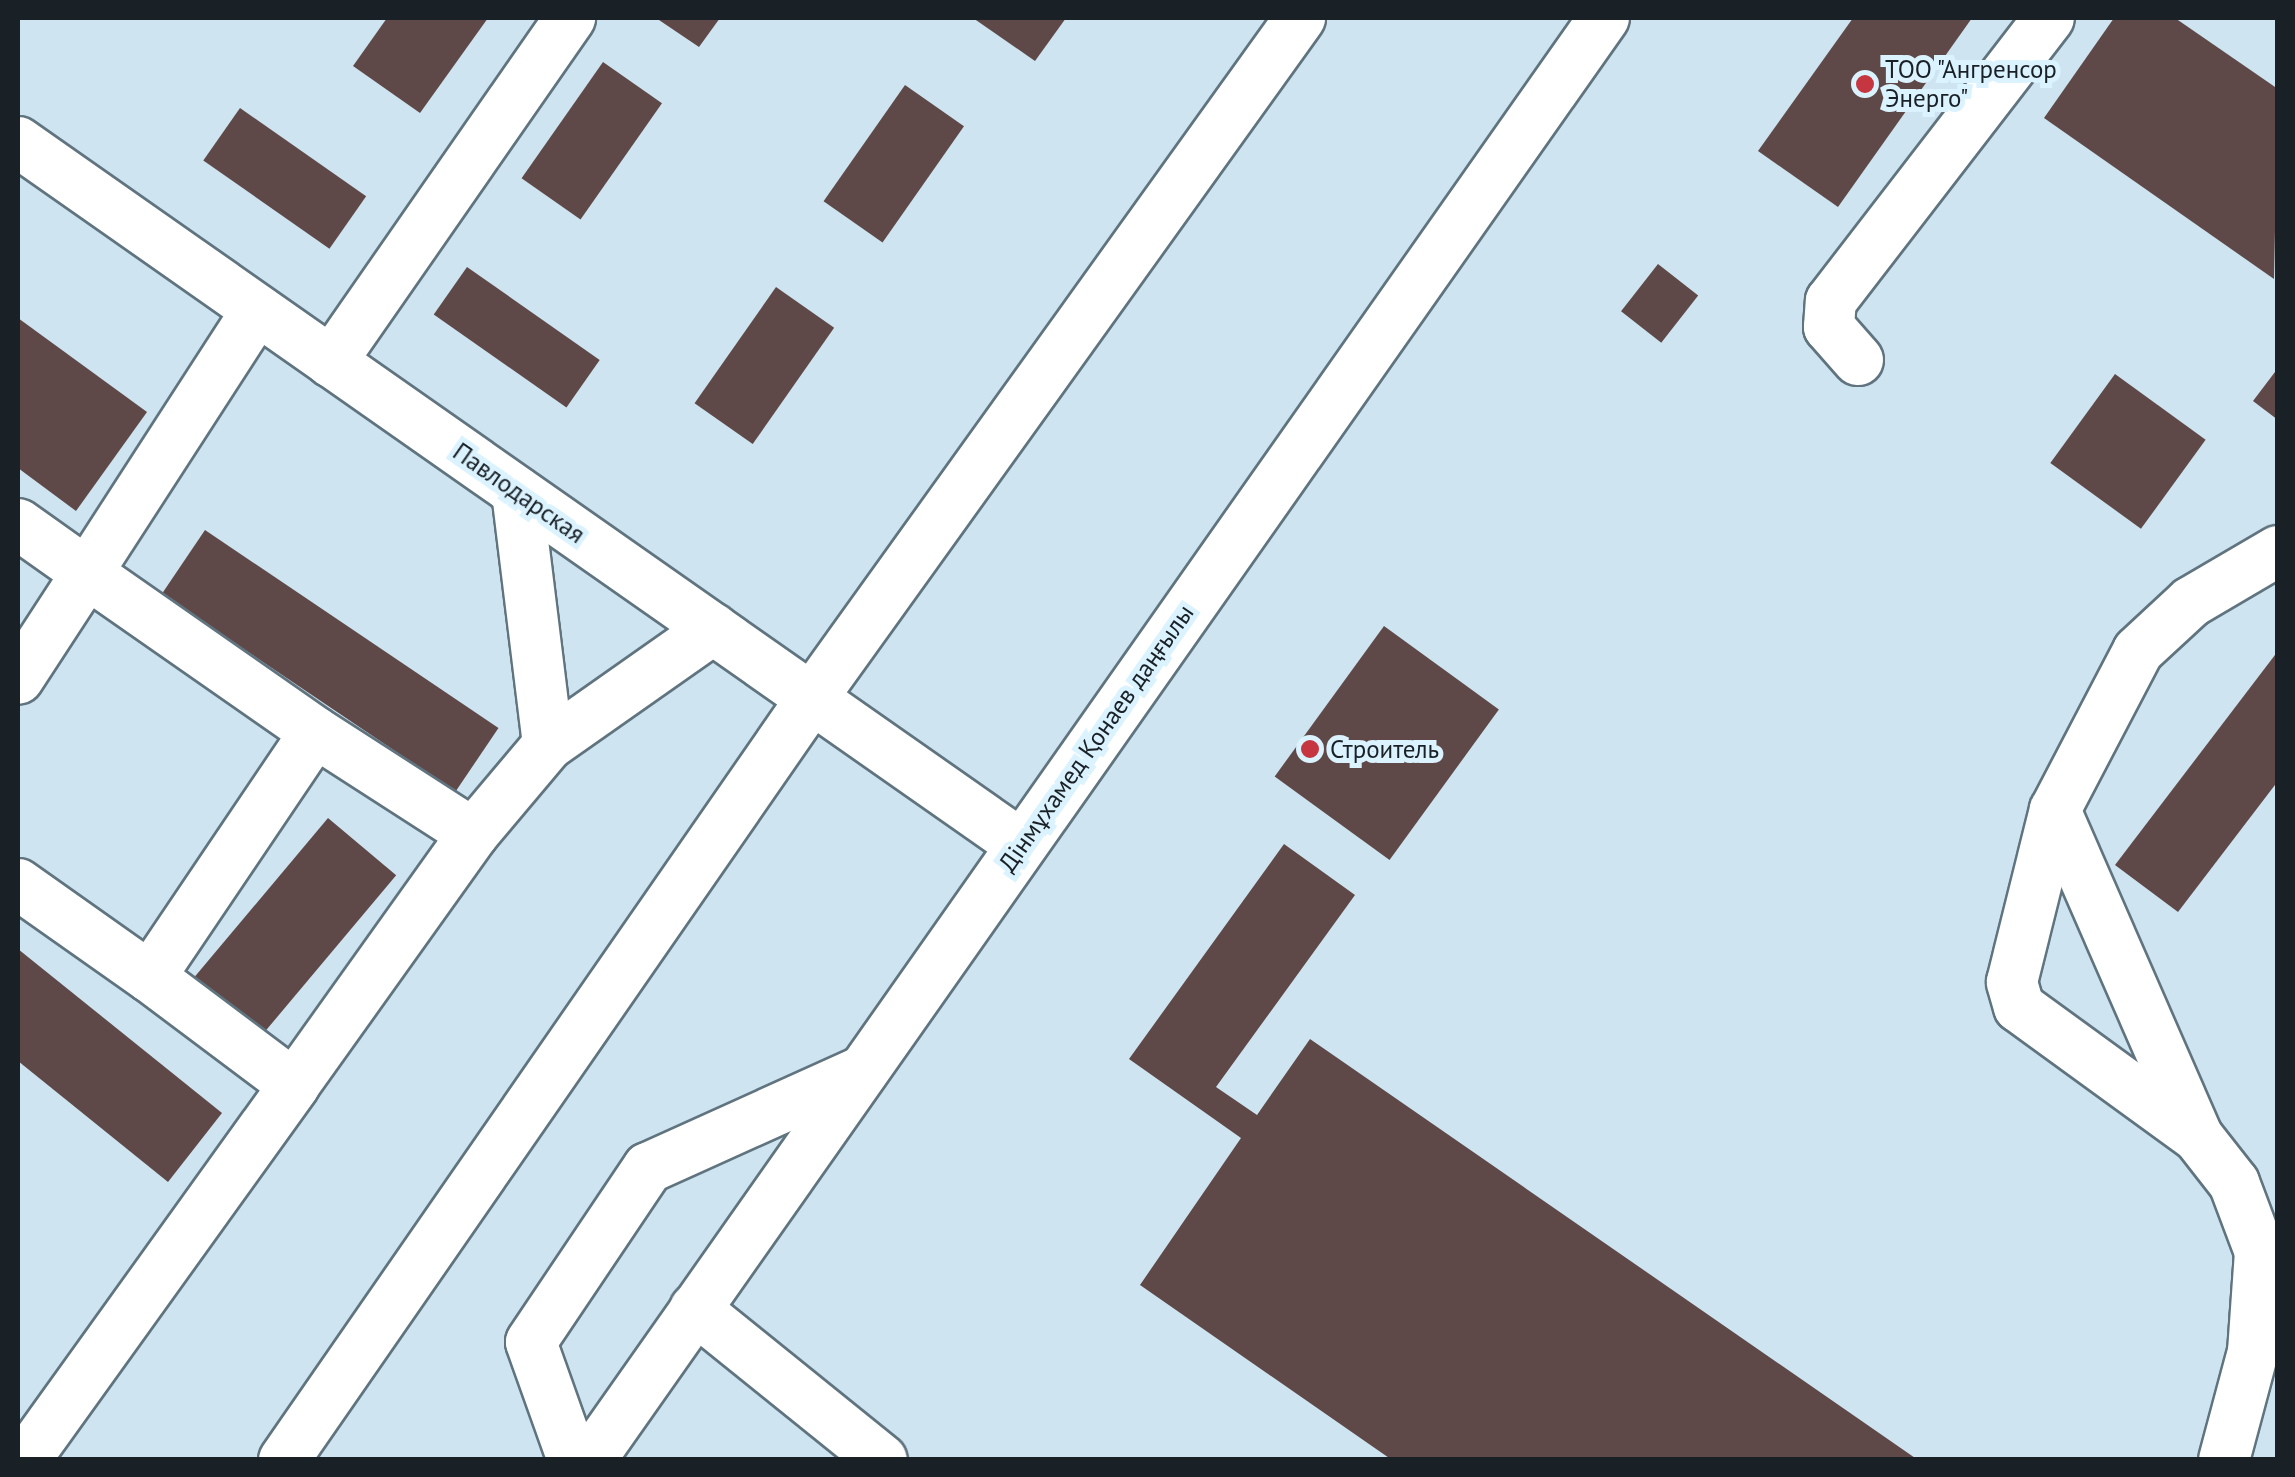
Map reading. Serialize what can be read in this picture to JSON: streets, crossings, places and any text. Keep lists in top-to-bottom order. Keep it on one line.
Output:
{"streets":{"street":["Павлодарская","Дінмұхамед Қонаев даңғылы"]},"crossings":[["Павлодарская","Дінмұхамед Қонаев даңғылы"]],"places":["ТОО \"Ангренсор Энерго\"","Строитель"]}
